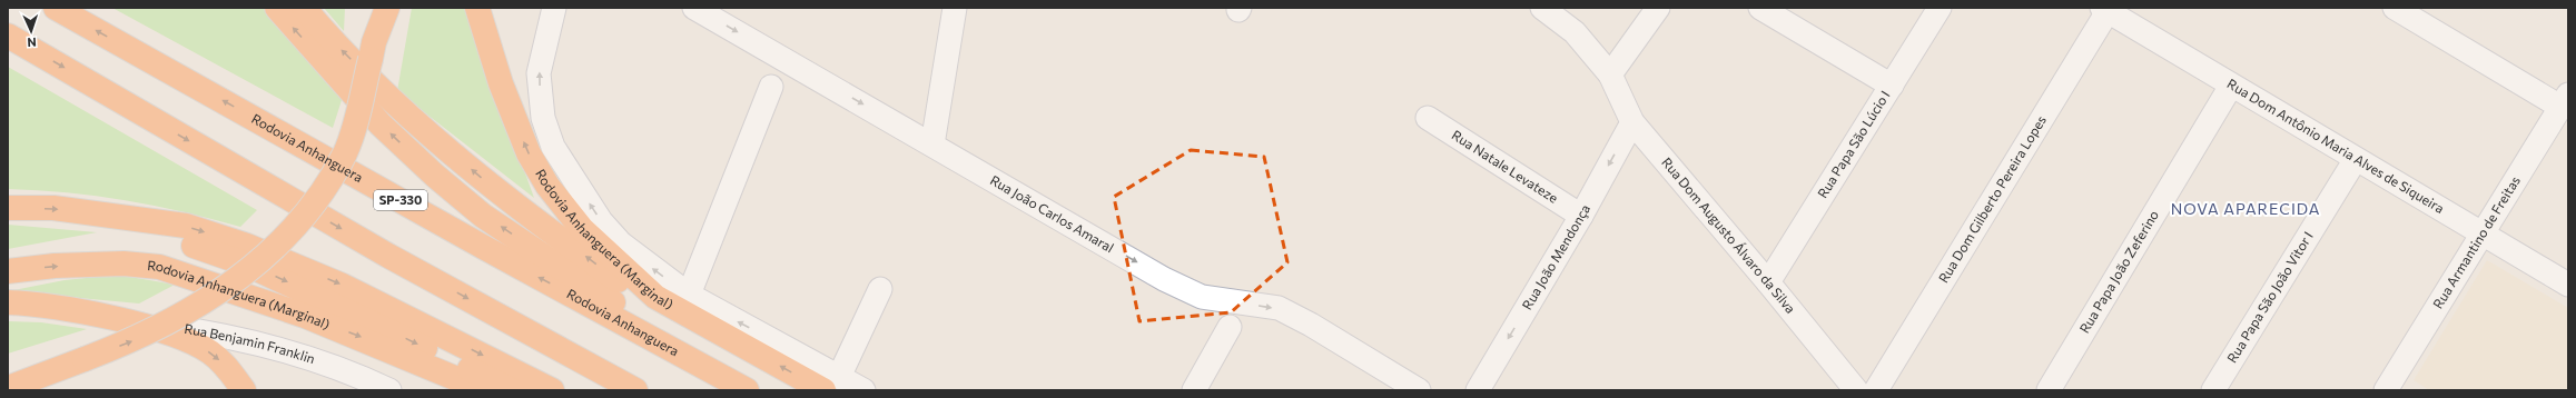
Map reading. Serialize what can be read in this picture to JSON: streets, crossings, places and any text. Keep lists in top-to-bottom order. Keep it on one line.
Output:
{"streets":{"highway":["Rodovia Anhanguera","SP-330","Rodovia Anhanguera (Marginal)"],"street":["Rua Papa São Lúcio I","Rua Dom Antônio Maria Alves de Siqueira","Rua Natale Levateze","Rua Dom Gilberto Pereira Lopes","Rua João Carlos Amaral","Rua Dom Augusto Álvaro da Silva","Rua Armantino de Freitas","Rua João Mendonça","Rua Papa João Zeferino","Rua Papa São João Vitor I","Rua Benjamin Franklin"]},"crossings":[["Rua Papa São Lúcio I","Rua Dom Augusto Álvaro da Silva"],["Rua Dom Antônio Maria Alves de Siqueira","Rua Dom Gilberto Pereira Lopes"],["Rua Dom Antônio Maria Alves de Siqueira","Rua Armantino de Freitas"],["Rua Dom Antônio Maria Alves de Siqueira","Rua Papa João Zeferino"],["Rua Dom Antônio Maria Alves de Siqueira","Rua Papa São João Vitor I"],["Rua Natale Levateze","Rua João Mendonça"],["Rua Dom Augusto Álvaro da Silva","Rua João Mendonça"]],"one_way":["Rua João Carlos Amaral","Rua João Mendonça"],"districts":["NOVA APARECIDA"],"north":"bottom"}
